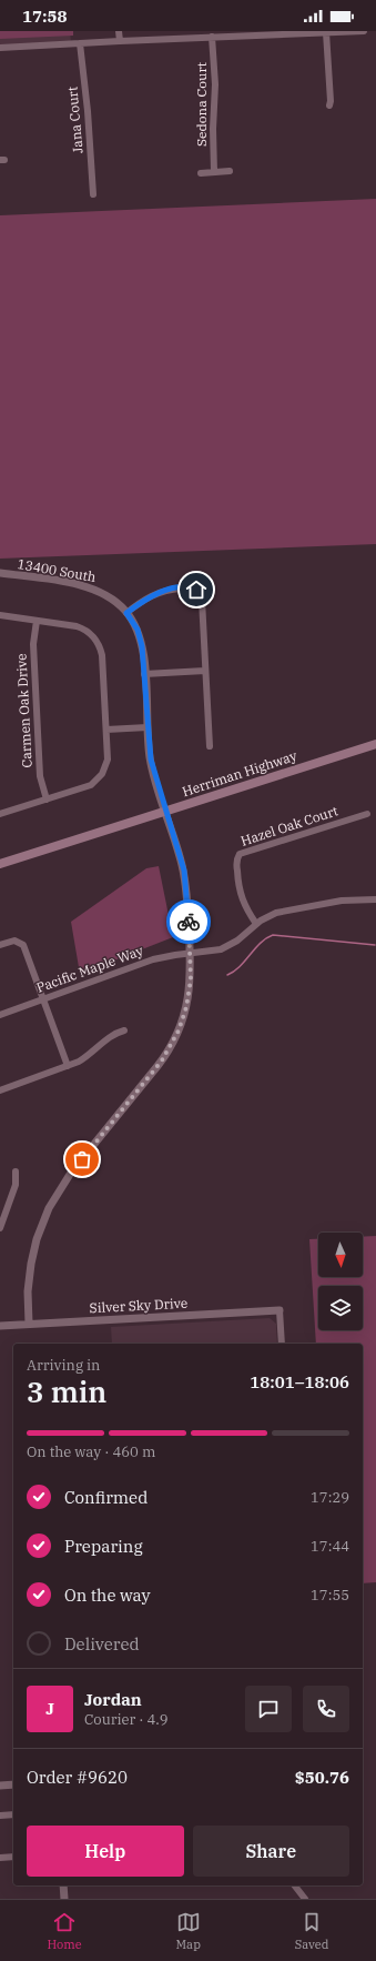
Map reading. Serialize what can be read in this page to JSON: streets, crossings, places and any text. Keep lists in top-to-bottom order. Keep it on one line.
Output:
{"streets":{"main road":["Herriman Highway"],"street":["Sedona Court","Jana Court","13400 South","Carmen Oak Drive","Hazel Oak Court","Pacific Maple Way","Silver Sky Drive"]},"crossings":[["13400 South","Herriman Highway"],["13400 South","Pacific Maple Way"],["13400 South","Silver Sky Drive"],["Hazel Oak Court","Pacific Maple Way"]],"north":"bottom","page":{"status":"17:58","heading":["3 min","Arriving in","18:01–18:06"],"panel":["Jordan","Courier · 4.9","Order #9620","$50.76"],"bar":"On the way · 460 m","list":[["Confirmed","17:29"],["Preparing","17:44"],["On the way","17:55"],"Delivered"],"round":"J","buttons":["Help","Share"],"tabs":["Home","Map","Saved"]}}
